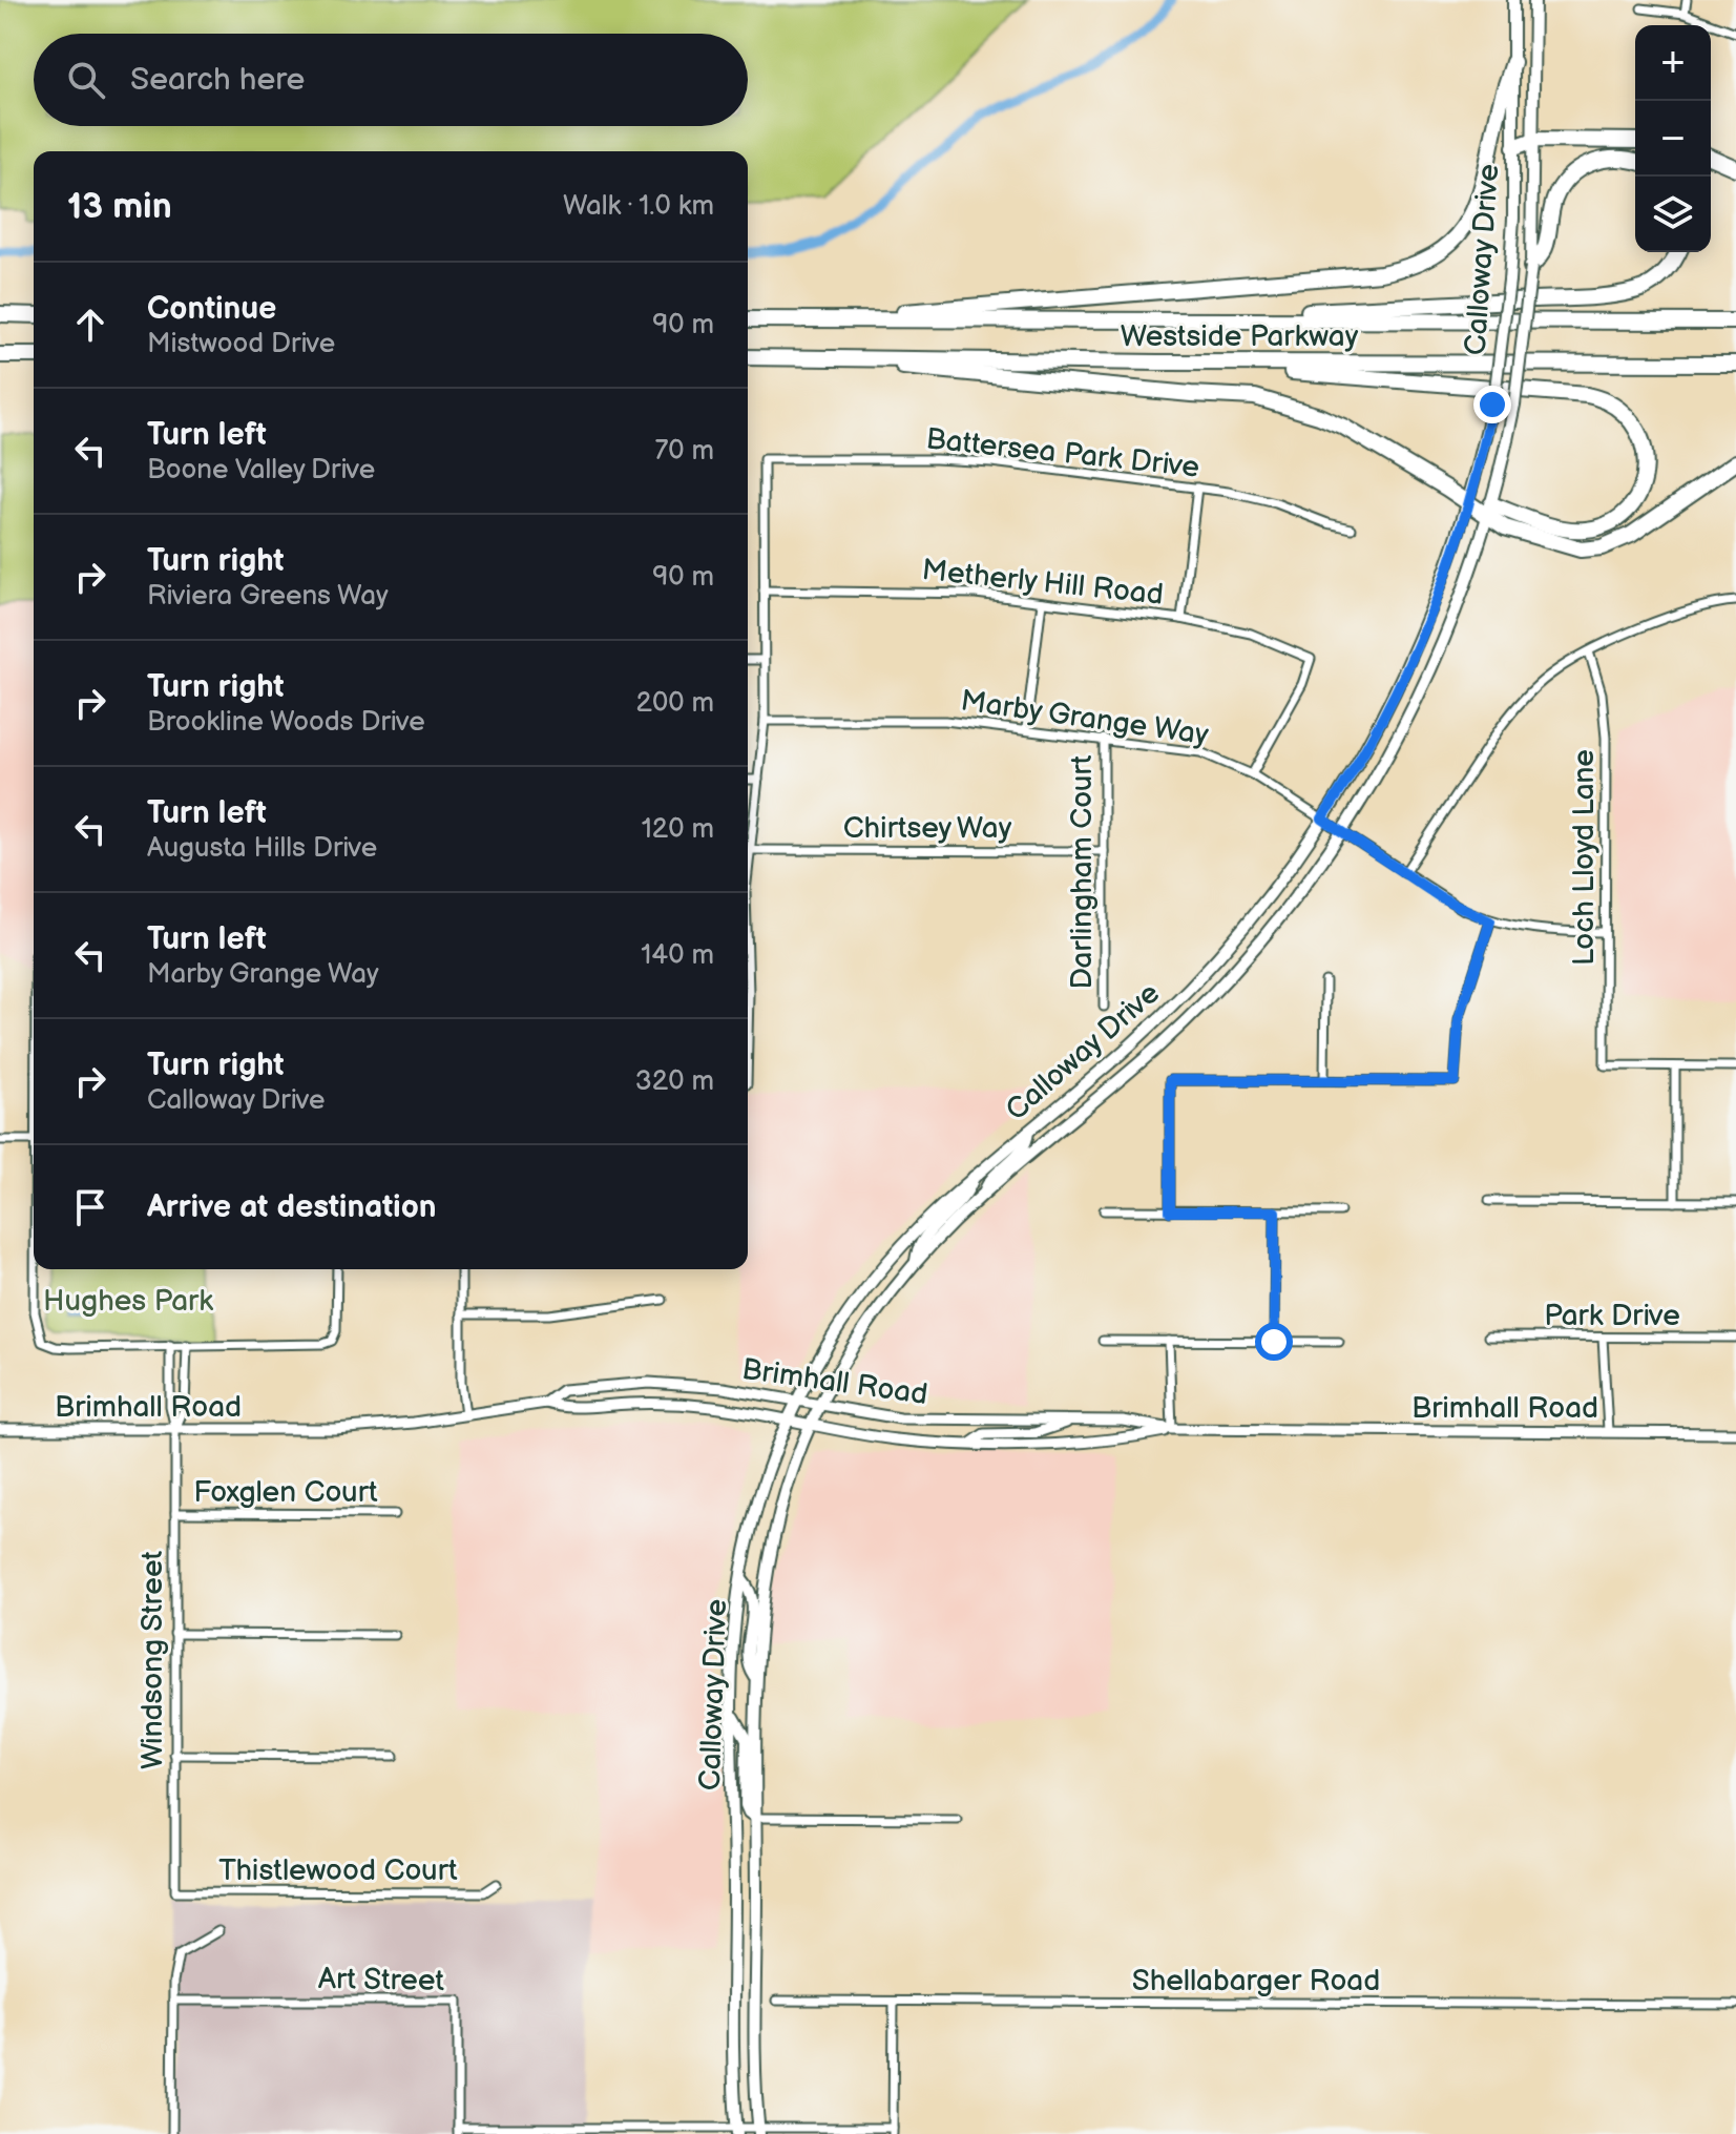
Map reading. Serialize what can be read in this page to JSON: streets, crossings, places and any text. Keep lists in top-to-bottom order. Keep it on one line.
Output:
{"streets":{"highway":["Westside Parkway"],"main road":["Calloway Drive"],"street":["Battersea Park Drive","Metherly Hill Road","Marby Grange Way","Chirtsey Way","Loch Lloyd Lane","Darlingham Court","Park Drive","Brimhall Road","Foxglen Court","Windsong Street","Thistlewood Court","Art Street","Shellabarger Road"]},"crossings":[["Calloway Drive","Marby Grange Way"],["Calloway Drive","Brimhall Road"],["Battersea Park Drive","Metherly Hill Road"],["Metherly Hill Road","Marby Grange Way"],["Marby Grange Way","Loch Lloyd Lane"],["Marby Grange Way","Darlingham Court"],["Chirtsey Way","Darlingham Court"],["Brimhall Road","Windsong Street"],["Foxglen Court","Windsong Street"],["Windsong Street","Thistlewood Court"]],"parks":["Hughes Park"],"page":{"map_buttons":["+","−"],"search":"Search here","heading":["13 min","Walk · 1.0 km"],"list":[["Continue","Mistwood Drive","90 m"],["Turn left","Boone Valley Drive","70 m"],["Turn right","Riviera Greens Way","90 m"],["Turn right","Brookline Woods Drive","200 m"],["Turn left","Augusta Hills Drive","120 m"],["Turn left","Marby Grange Way","140 m"],["Turn right","Calloway Drive","320 m"],"Arrive at destination"]}}
